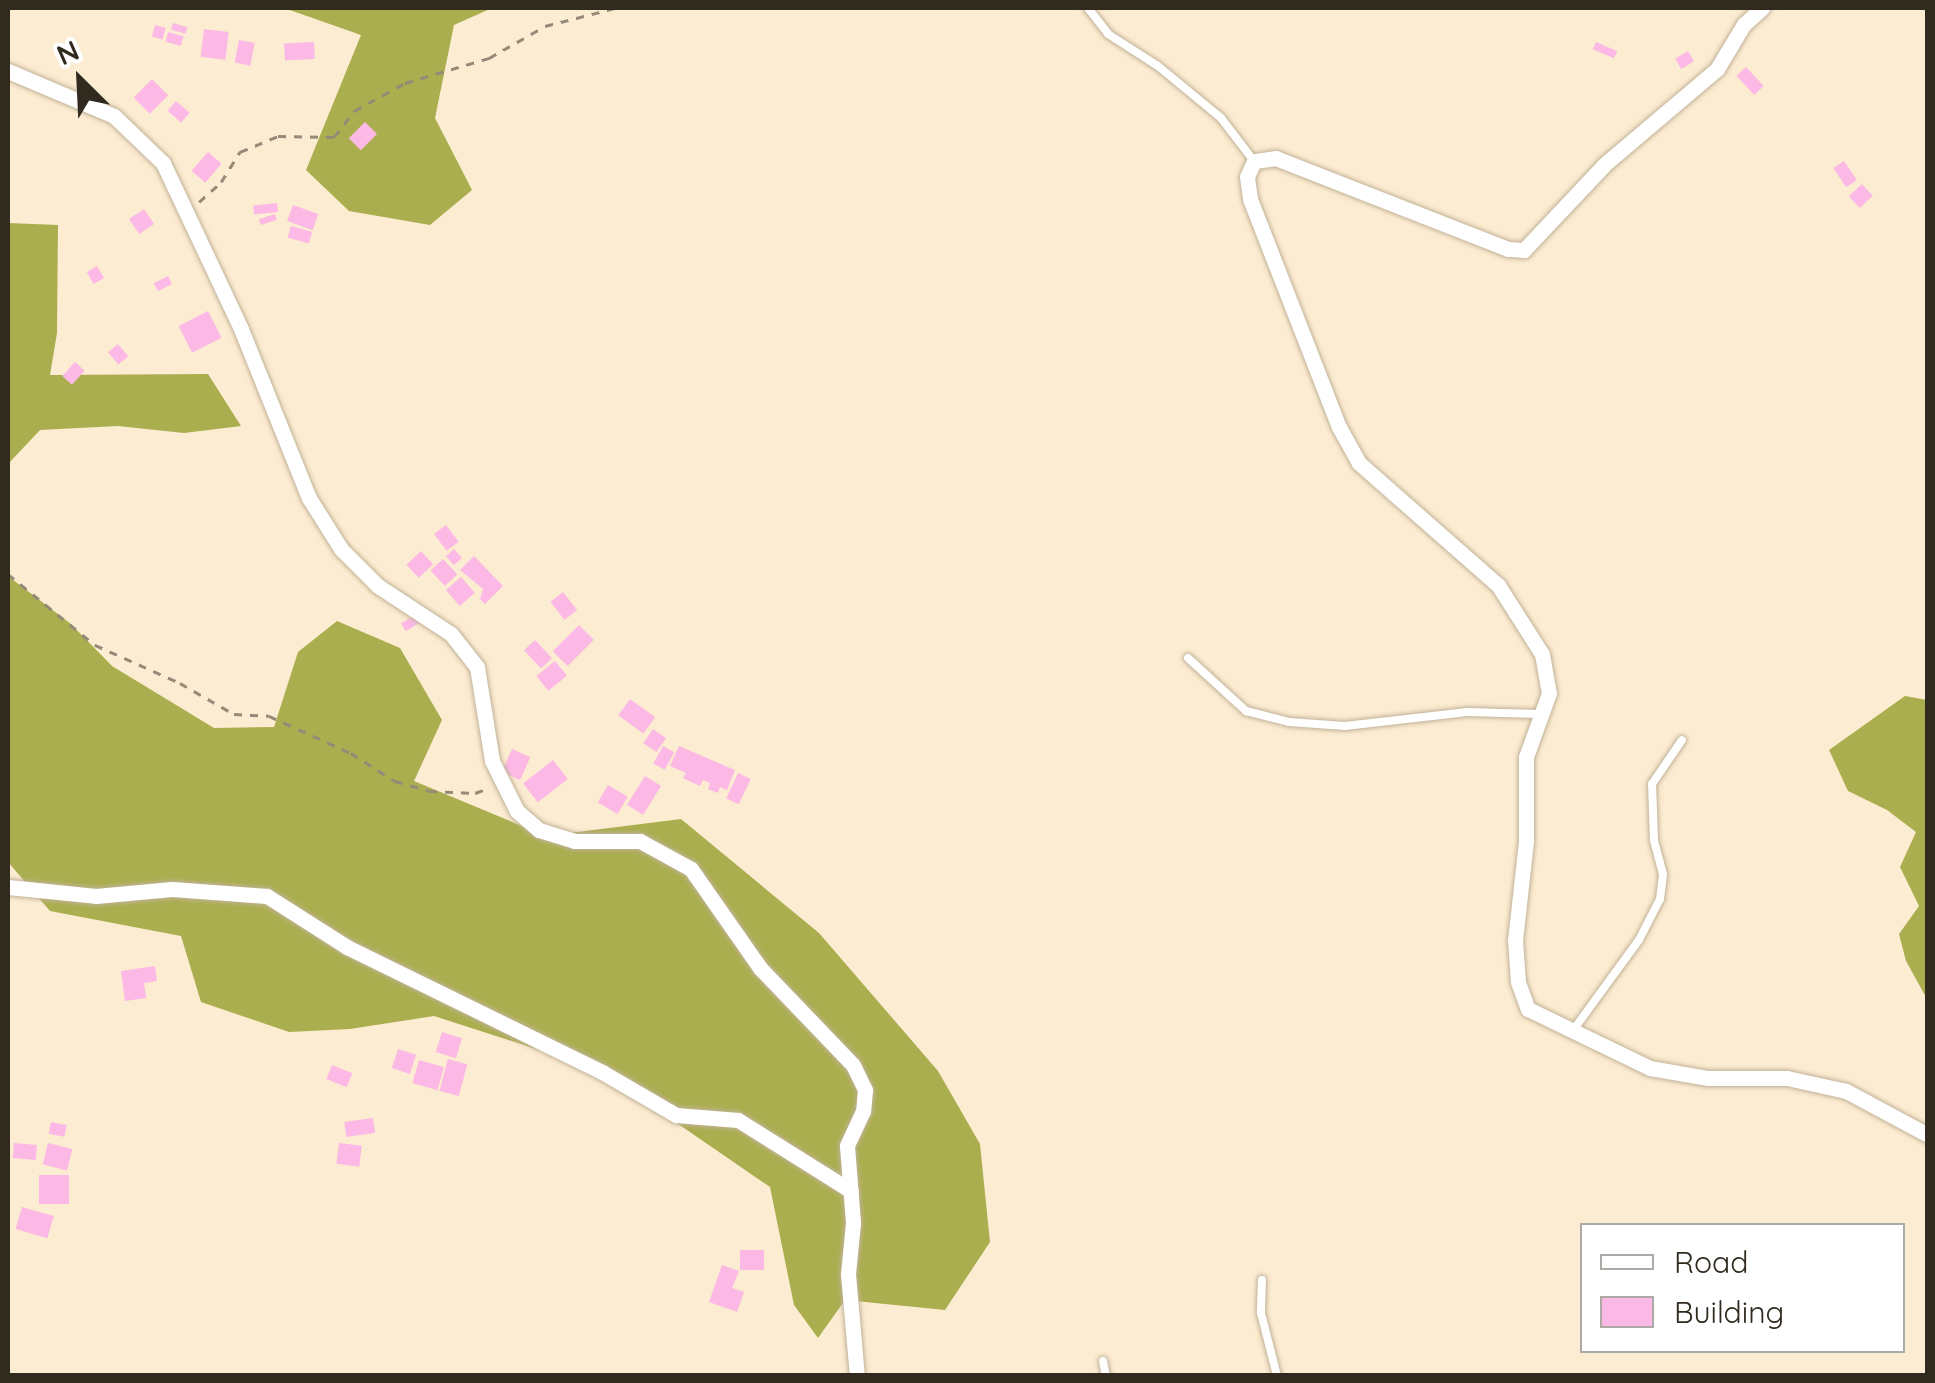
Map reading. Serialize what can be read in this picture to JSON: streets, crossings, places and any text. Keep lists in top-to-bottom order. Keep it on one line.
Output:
{"legend":["Road","Building"],"north":"top left"}
